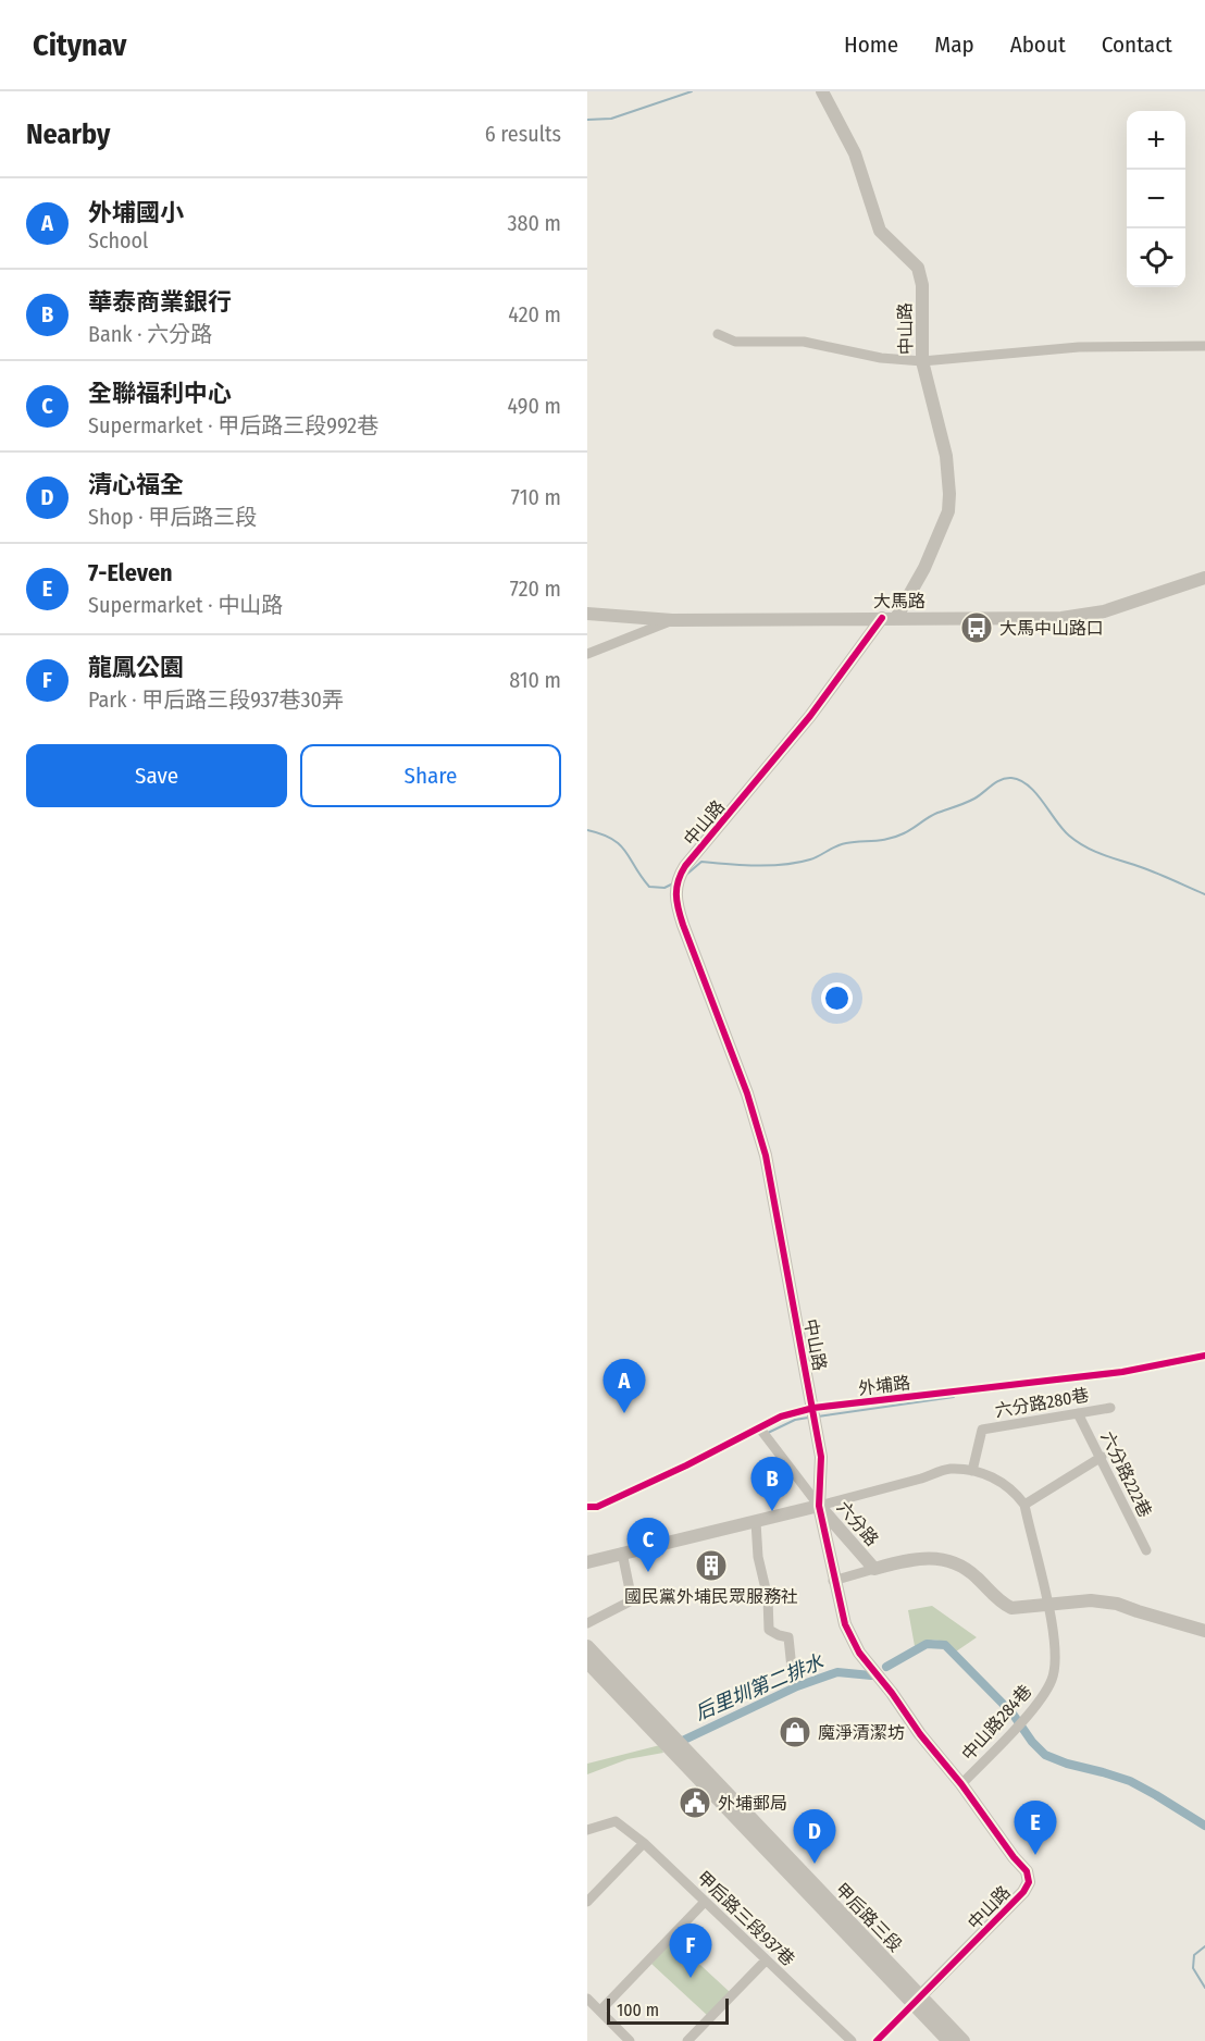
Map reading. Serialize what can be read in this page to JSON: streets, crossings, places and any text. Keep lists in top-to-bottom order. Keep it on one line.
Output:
{"streets":{"street":["中山路","大馬路","外埔路","六分路280巷","六分路222巷","六分路","中山路284巷","甲后路三段","甲后路三段937巷"]},"crossings":[["中山路","大馬路"],["中山路","外埔路"],["中山路","六分路"],["中山路","中山路284巷"],["中山路","甲后路三段"],["六分路280巷","六分路222巷"],["六分路","中山路284巷"]],"water":["后里圳第二排水"],"places":{"bus stop":["大馬中山路口"],"building":["國民黨外埔民眾服務社"],"shop":["魔淨清潔坊"],"public building":["外埔郵局"]},"scale_bar":"100 m","page":{"header":"Citynav","nav":["Home","Map","About","Contact"],"heading":["Nearby","6 results"],"map_buttons":["+","−"],"list":[{"mark":"A","name":"外埔國小","note":"School","value":"380 m"},{"mark":"B","name":"華泰商業銀行","note":"Bank · 六分路","value":"420 m"},{"mark":"C","name":"全聯福利中心","note":"Supermarket · 甲后路三段992巷","value":"490 m"},{"mark":"D","name":"清心福全","note":"Shop · 甲后路三段","value":"710 m"},{"mark":"E","name":"7-Eleven","note":"Supermarket · 中山路","value":"720 m"},{"mark":"F","name":"龍鳳公園","note":"Park · 甲后路三段937巷30弄","value":"810 m"}],"buttons":["Save","Share"],"pins":["A","B","C","E","D","F"],"scale":"100 m"}}
